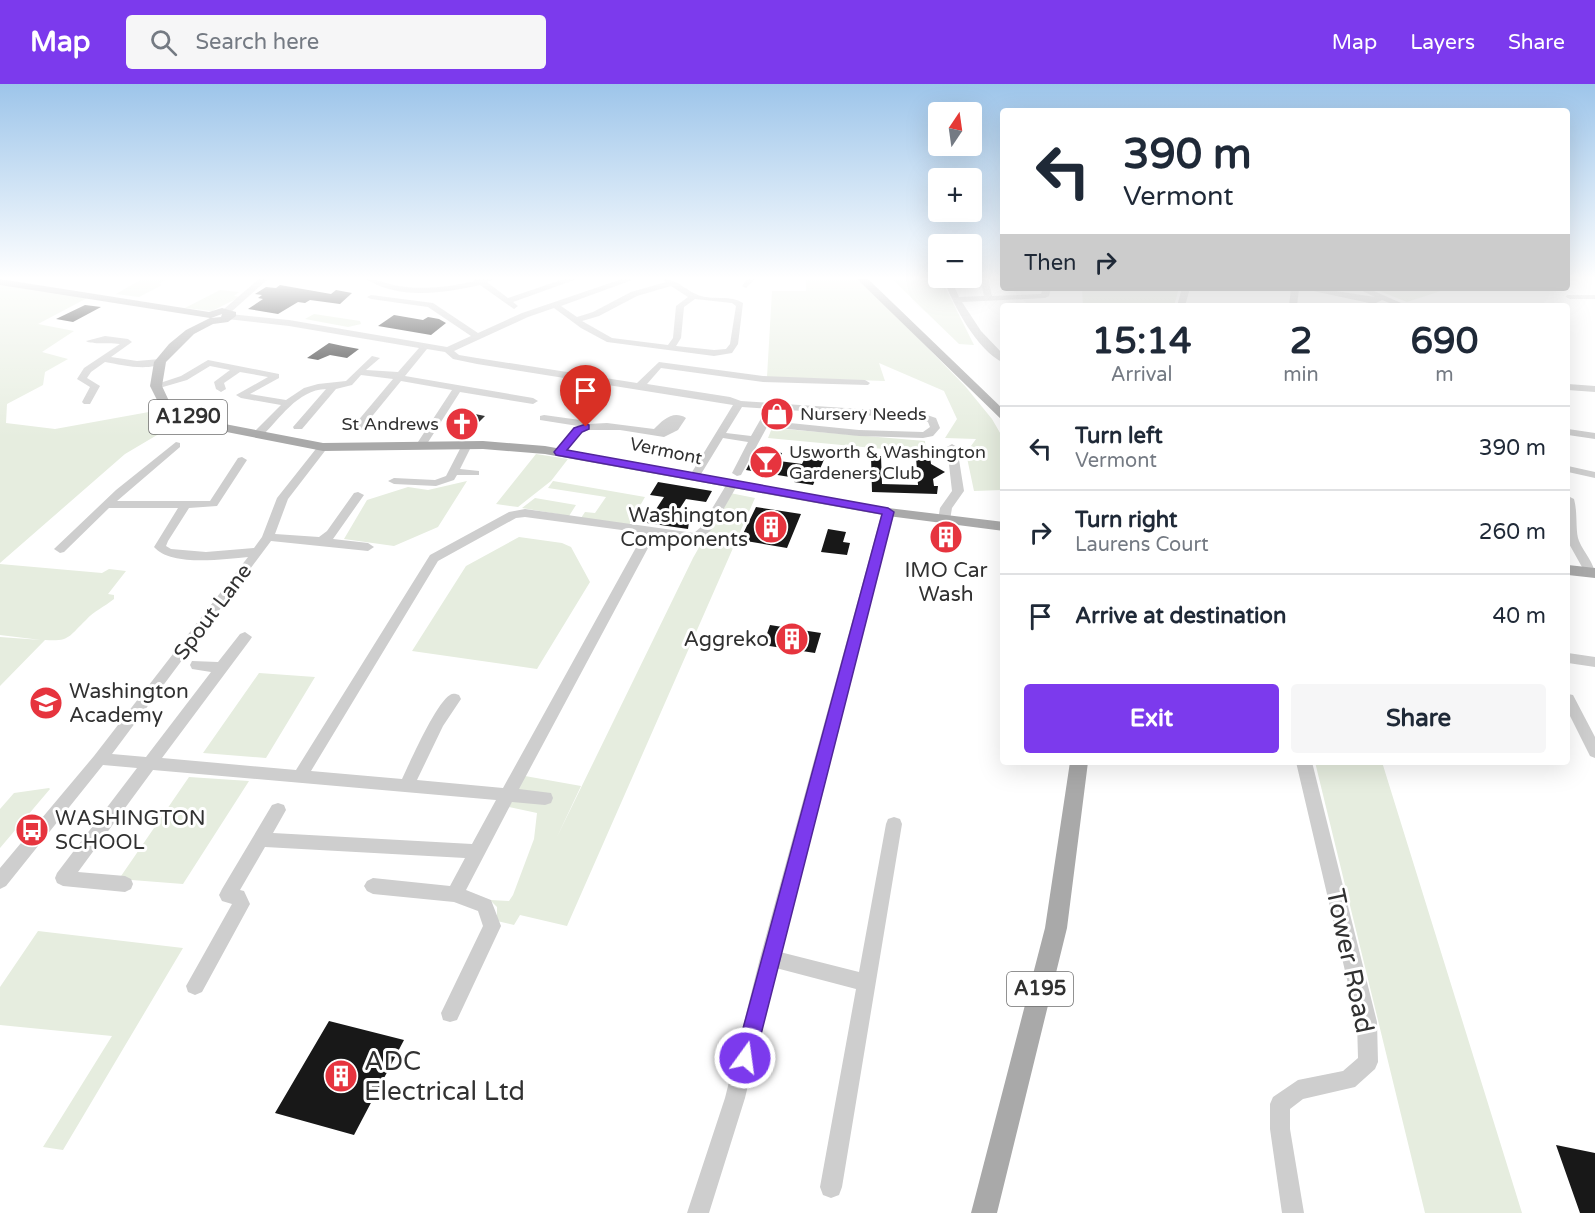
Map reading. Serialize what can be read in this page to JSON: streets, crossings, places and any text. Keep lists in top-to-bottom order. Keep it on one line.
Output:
{"streets":{"main road":["A1290","Vermont","A195"],"street":["Spout Lane","Tower Road"]},"crossings":[["A1290","Vermont"],["Vermont","Spout Lane"]],"places":{"shop":["Nursery Needs"],"church":["St Andrews"],"bar":["Usworth & Washington Gardeners Club"],"building":["Washington Components","IMO Car Wash","Aggreko","ADC Electrical Ltd"],"school or university":["Washington Academy"],"bus stop":["WASHINGTON SCHOOL"]},"north":"top","page":{"header":"Map","search":"Search here","nav":["Map","Layers","Share"],"map_buttons":["+","−"],"turn":["390 m","Vermont"],"then":"Then","eta":["15:14","Arrival","2","min","690","m"],"list":[{"name":"Turn left","note":"Vermont","value":"390 m"},{"name":"Turn right","note":"Laurens Court","value":"260 m"},{"name":"Arrive at destination","value":"40 m"}],"buttons":["Exit","Share"]}}
